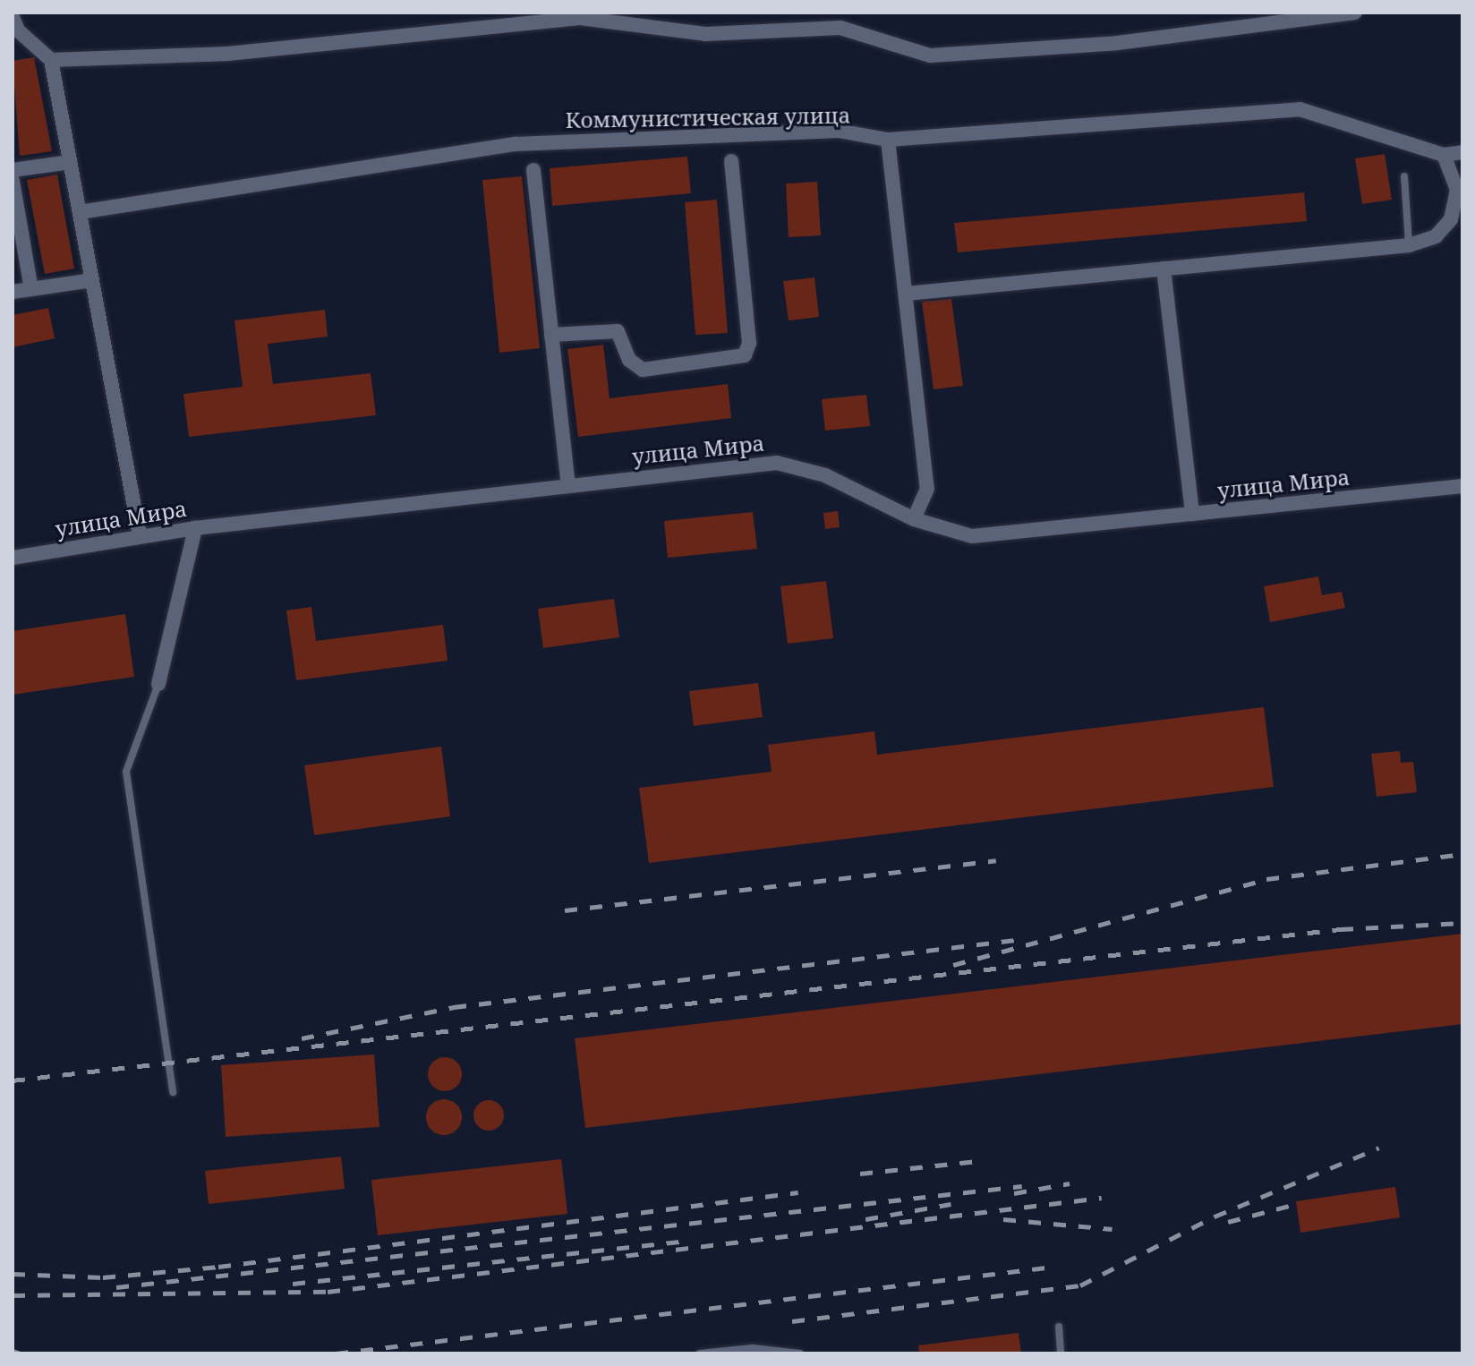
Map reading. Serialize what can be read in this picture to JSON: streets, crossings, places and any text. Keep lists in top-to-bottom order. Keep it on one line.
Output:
{"streets":{"street":["Коммунистическая улица","улица Мира"]}}
